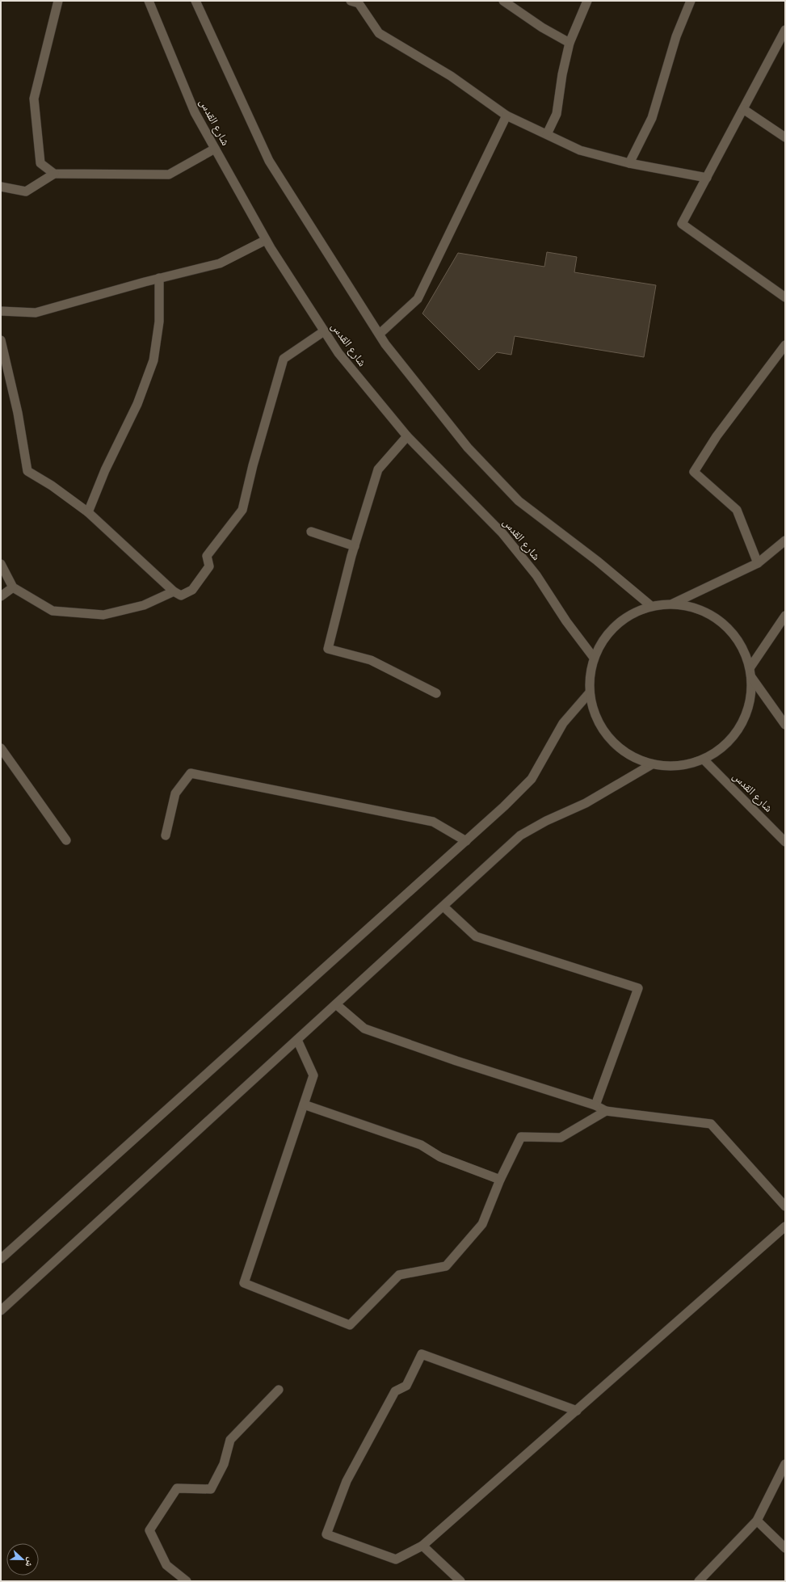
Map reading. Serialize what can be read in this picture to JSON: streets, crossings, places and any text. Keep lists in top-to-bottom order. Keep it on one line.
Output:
{"streets":{"street":["شارع القدس"]},"north":"right"}
